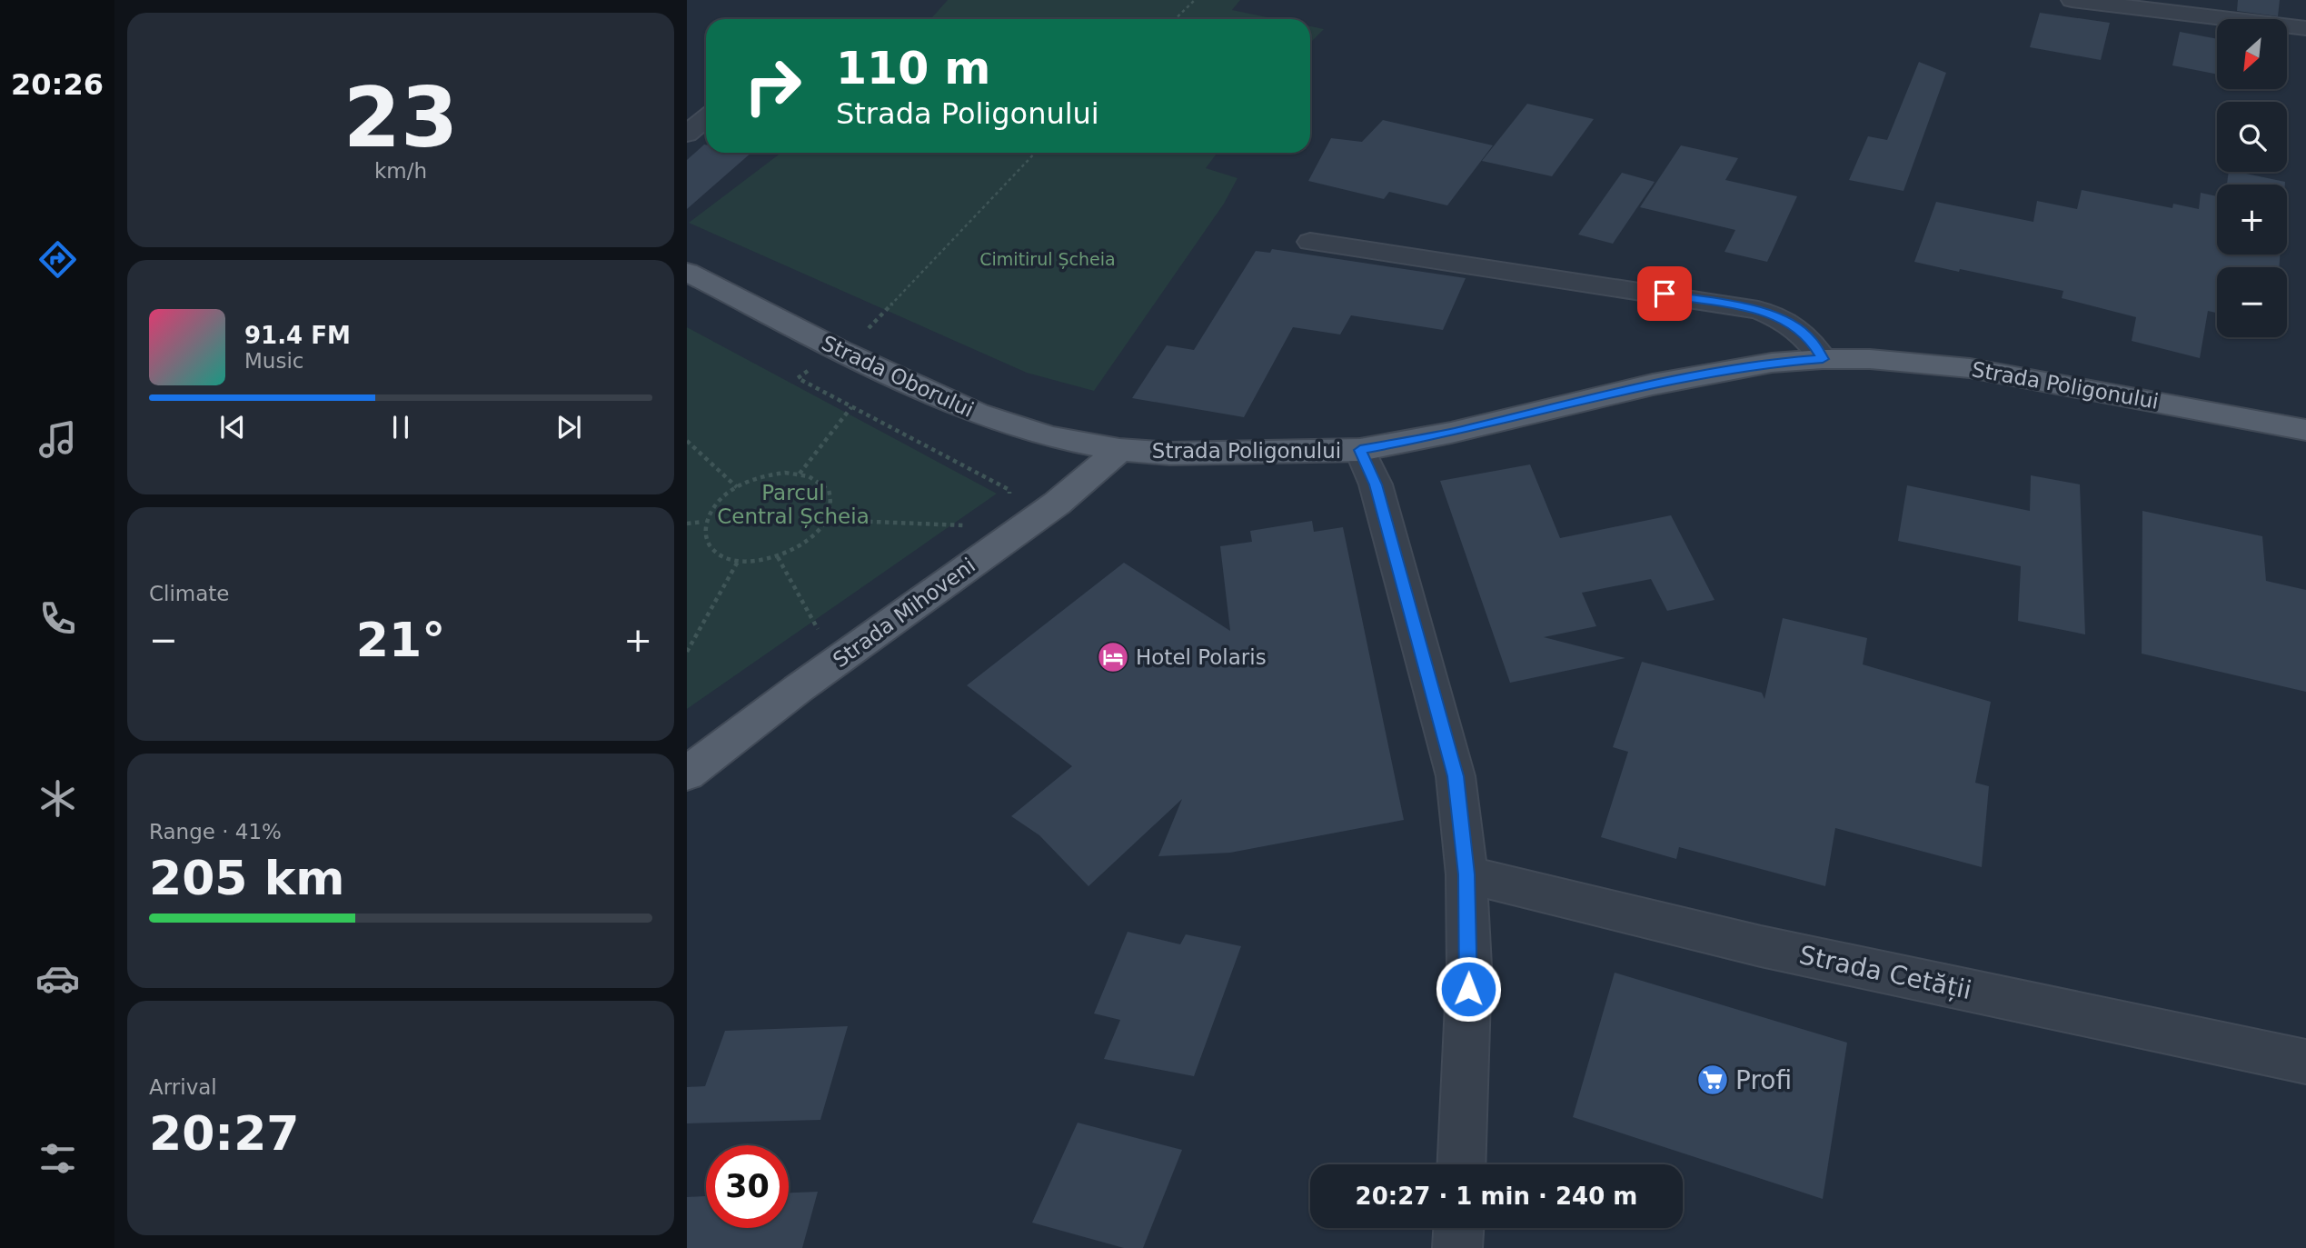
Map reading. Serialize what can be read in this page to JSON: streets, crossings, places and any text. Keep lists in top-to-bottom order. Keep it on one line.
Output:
{"streets":{"main road":["Strada Oborului","Strada Poligonului","Strada Mihoveni"],"street":["Strada Cetății"]},"crossings":[["Strada Oborului","Strada Poligonului"],["Strada Oborului","Strada Mihoveni"],["Strada Poligonului","Strada Mihoveni"]],"parks":["Cimitirul Șcheia","Parcul Central Șcheia"],"places":{"hotel":["Hotel Polaris"],"supermarket":["Profi"]},"north":"bottom left","page":{"tabs":"20:26","tile":[["23","km/h"],"Climate",["Range · 41%","205 km"],["Arrival","20:27"]],"map_buttons":["+","−"],"turn":["110 m","Strada Poligonului"],"song":["91.4 FM","Music"],"heat":["−","21°","+"],"limit":"30","trip":"20:27 · 1 min · 240 m"}}
